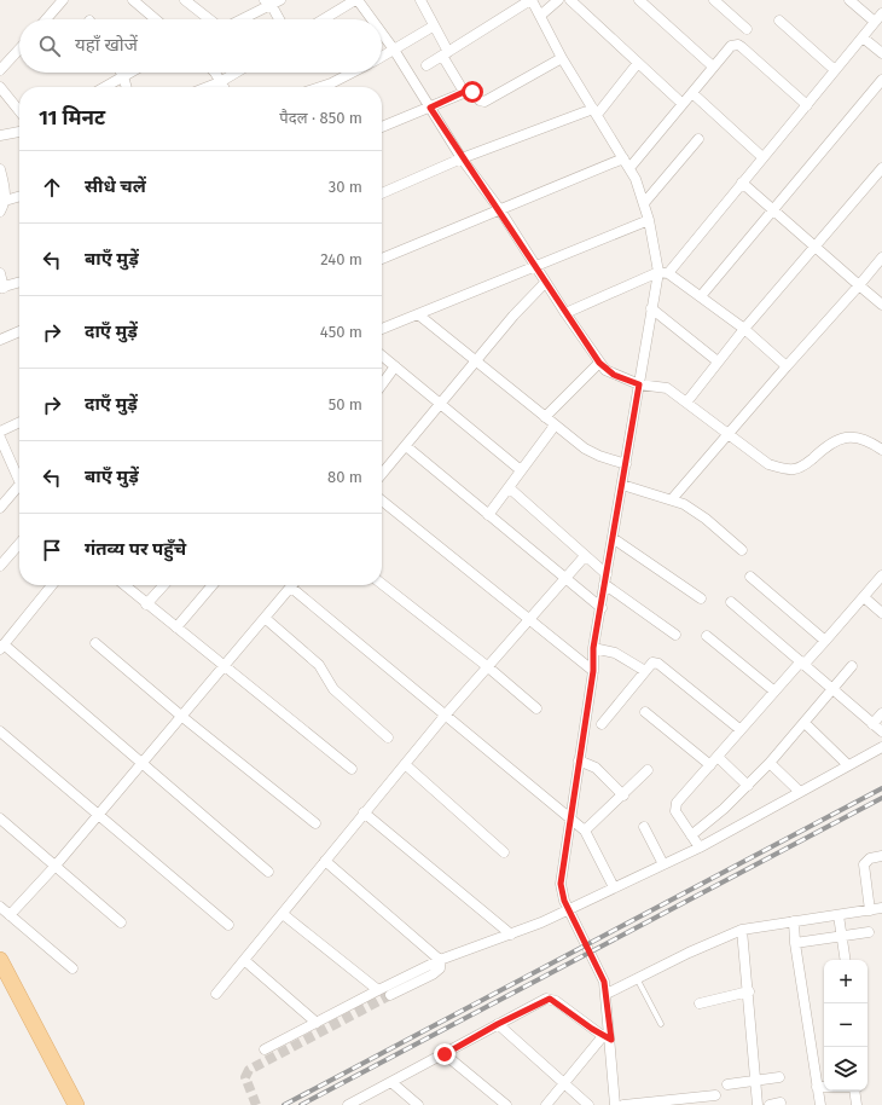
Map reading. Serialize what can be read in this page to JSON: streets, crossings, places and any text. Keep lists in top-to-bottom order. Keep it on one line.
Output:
{"page":{"search":"यहाँ खोजें","heading":["11 मिनट","पैदल · 850 m"],"list":[["सीधे चलें","30 m"],["बाएँ मुड़ें","240 m"],["दाएँ मुड़ें","450 m"],["दाएँ मुड़ें","50 m"],["बाएँ मुड़ें","80 m"],"गंतव्य पर पहुँचे"],"map_buttons":["+","−"]}}
